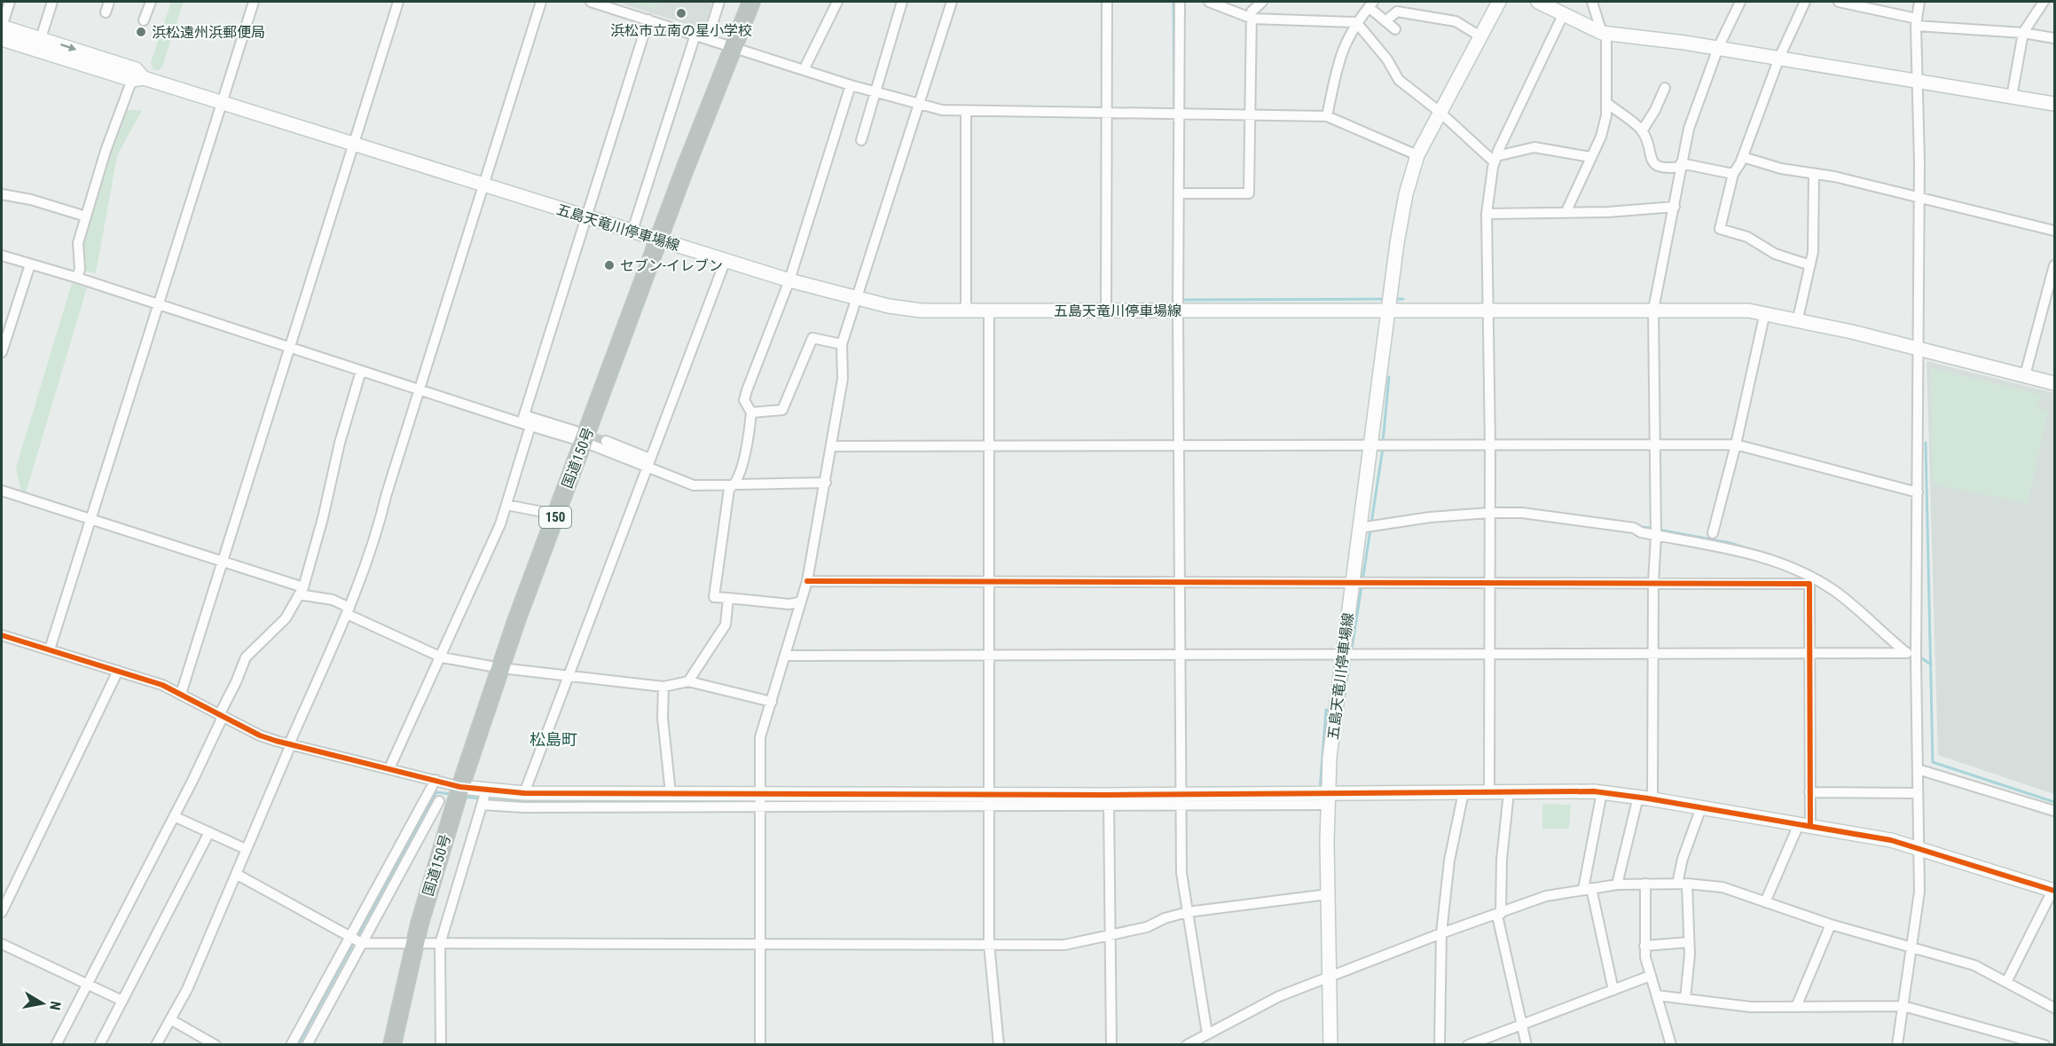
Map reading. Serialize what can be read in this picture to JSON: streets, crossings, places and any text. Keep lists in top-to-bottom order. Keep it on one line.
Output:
{"streets":{"highway":["国道150号","150"],"street":["五島天竜川停車場線"]},"crossings":[["五島天竜川停車場線","国道150号"]],"districts":["松島町"],"places":["浜松市立南の星小学校","浜松遠州浜郵便局","セブン-イレブン"],"north":"right"}
